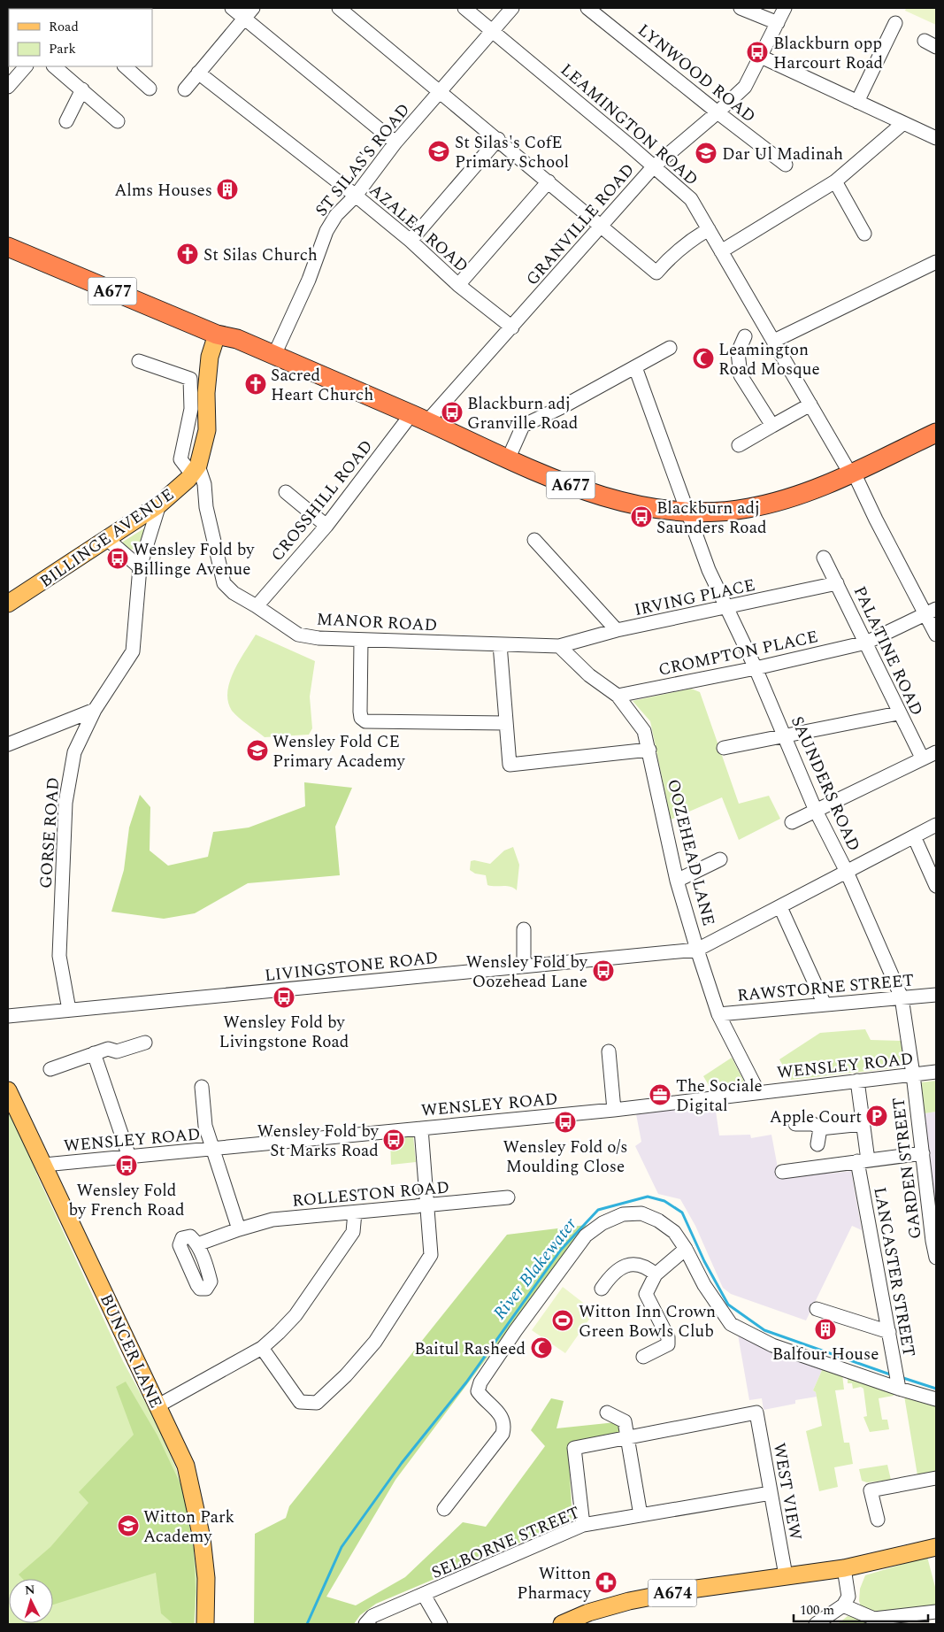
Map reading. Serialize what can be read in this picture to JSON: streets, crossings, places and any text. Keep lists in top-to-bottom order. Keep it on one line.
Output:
{"streets":{"highway":["A677"],"main road":["BILLINGE AVENUE","BUNCER LANE","A674"],"street":["LYNWOOD ROAD","LEAMINGTON ROAD","ST SILAS'S ROAD","GRANVILLE ROAD","AZALEA ROAD","CROSSHILL ROAD","IRVING PLACE","MANOR ROAD","PALATINE ROAD","CROMPTON PLACE","SAUNDERS ROAD","GORSE ROAD","OOZEHEAD LANE","LIVINGSTONE ROAD","RAWSTORNE STREET","WENSLEY ROAD","GARDEN STREET","ROLLESTON ROAD","LANCASTER STREET","WEST VIEW","SELBORNE STREET"]},"crossings":[["LYNWOOD ROAD","GRANVILLE ROAD"],["LEAMINGTON ROAD","ST SILAS'S ROAD"],["LEAMINGTON ROAD","GRANVILLE ROAD"],["LEAMINGTON ROAD","A677"],["LEAMINGTON ROAD","CROMPTON PLACE"],["ST SILAS'S ROAD","AZALEA ROAD"],["ST SILAS'S ROAD","A677"],["GRANVILLE ROAD","AZALEA ROAD"],["GRANVILLE ROAD","A677"],["GRANVILLE ROAD","CROSSHILL ROAD"],["A677","CROSSHILL ROAD"],["A677","SAUNDERS ROAD"],["CROSSHILL ROAD","MANOR ROAD"],["BILLINGE AVENUE","MANOR ROAD"],["BILLINGE AVENUE","GORSE ROAD"],["IRVING PLACE","MANOR ROAD"],["IRVING PLACE","PALATINE ROAD"],["IRVING PLACE","SAUNDERS ROAD"],["IRVING PLACE","OOZEHEAD LANE"],["MANOR ROAD","OOZEHEAD LANE"],["PALATINE ROAD","CROMPTON PLACE"],["CROMPTON PLACE","SAUNDERS ROAD"],["CROMPTON PLACE","OOZEHEAD LANE"],["SAUNDERS ROAD","RAWSTORNE STREET"],["SAUNDERS ROAD","WENSLEY ROAD"],["SAUNDERS ROAD","GARDEN STREET"],["GORSE ROAD","LIVINGSTONE ROAD"],["OOZEHEAD LANE","LIVINGSTONE ROAD"],["OOZEHEAD LANE","RAWSTORNE STREET"],["OOZEHEAD LANE","WENSLEY ROAD"],["WENSLEY ROAD","GARDEN STREET"],["WENSLEY ROAD","LANCASTER STREET"],["WENSLEY ROAD","BUNCER LANE"],["WEST VIEW","SELBORNE STREET"],["WEST VIEW","A674"]],"water":["River Blakewater"],"places":{"bus stop":["Blackburn opp Harcourt Road","Blackburn adj Granville Road","Blackburn adj Saunders Road","Wensley Fold by Billinge Avenue","Wensley Fold by Oozehead Lane","Wensley Fold by Livingstone Road","Wensley Fold o/s Moulding Close","Wensley Fold by St Marks Road","Wensley Fold by French Road"],"school or university":["St Silas's CofE Primary School","Dar Ul Madinah","Wensley Fold CE Primary Academy","Witton Park Academy"],"building":["Alms Houses","Balfour House"],"church":["St Silas Church","Sacred Heart Church"],"mosque":["Leamington Road Mosque","Baitul Rasheed"],"office":["The Sociale Digital"],"parking":["Apple Court"],"sports":["Witton Inn Crown Green Bowls Club"],"pharmacy":["Witton Pharmacy"]},"legend":["Road","Park"],"scale_bar":"100 m","north":"top"}
